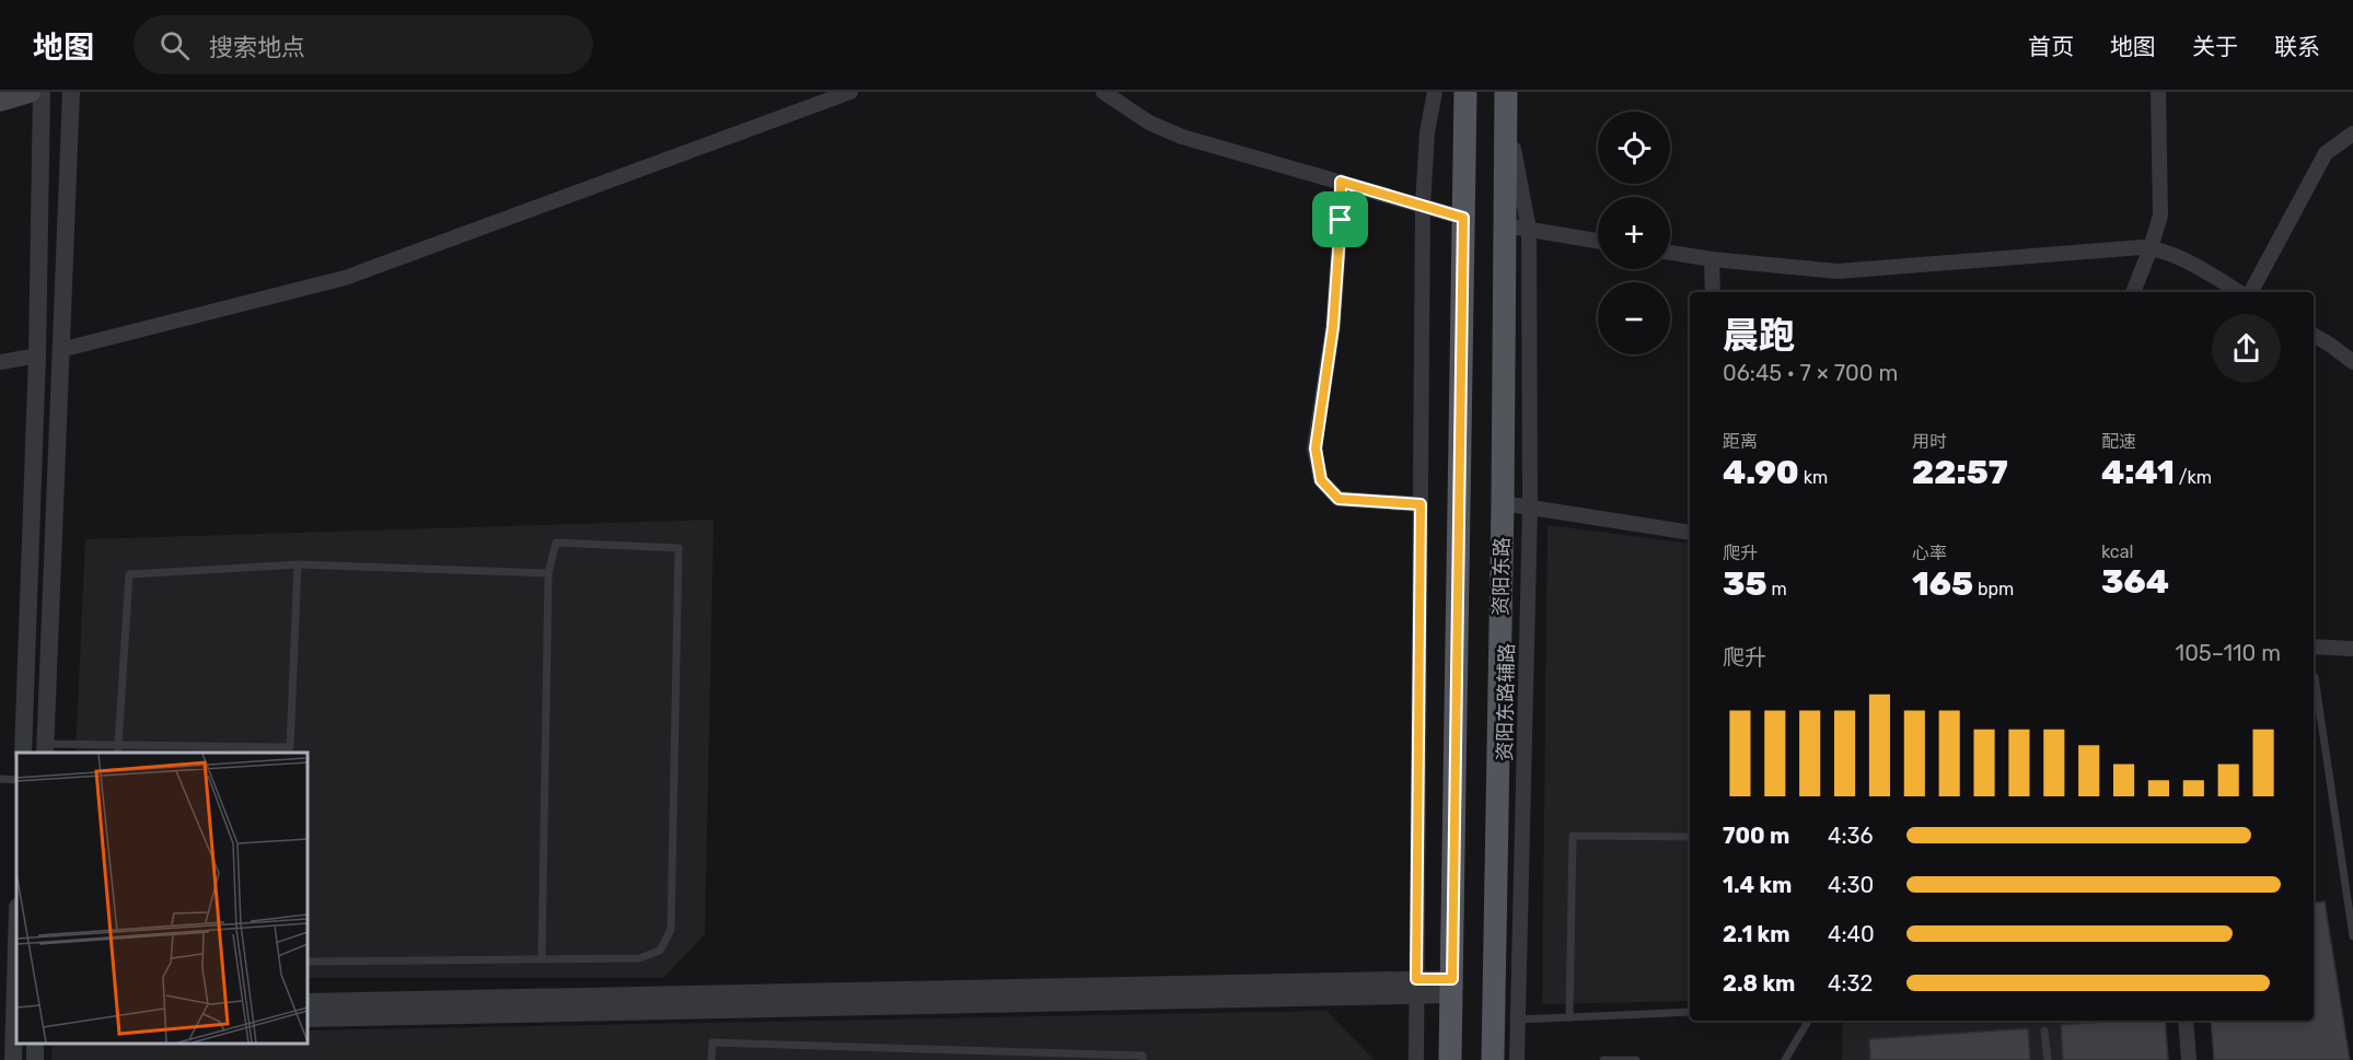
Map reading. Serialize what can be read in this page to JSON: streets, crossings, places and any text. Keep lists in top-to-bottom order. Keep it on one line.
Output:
{"streets":{"main road":["资阳东路"],"street":["资阳东路辅路"]},"crossings":[["资阳东路","资阳东路辅路"]],"page":{"header":"地图","search":"搜索地点","nav":["首页","地图","关于","联系"],"map_buttons":["+","−"],"heading":["晨跑","06:45 · 7 × 700 m"],"stats":[["距离","4.90 km"],["用时","22:57"],["配速","4:41 /km"],["爬升","35 m"],["心率","165 bpm"],["kcal","364"]],"chart":["爬升","105–110 m"],"list":[{"name":"700 m","note":"4:36"},{"name":"1.4 km","note":"4:30"},{"name":"2.1 km","note":"4:40"},{"name":"2.8 km","note":"4:32"}]}}
